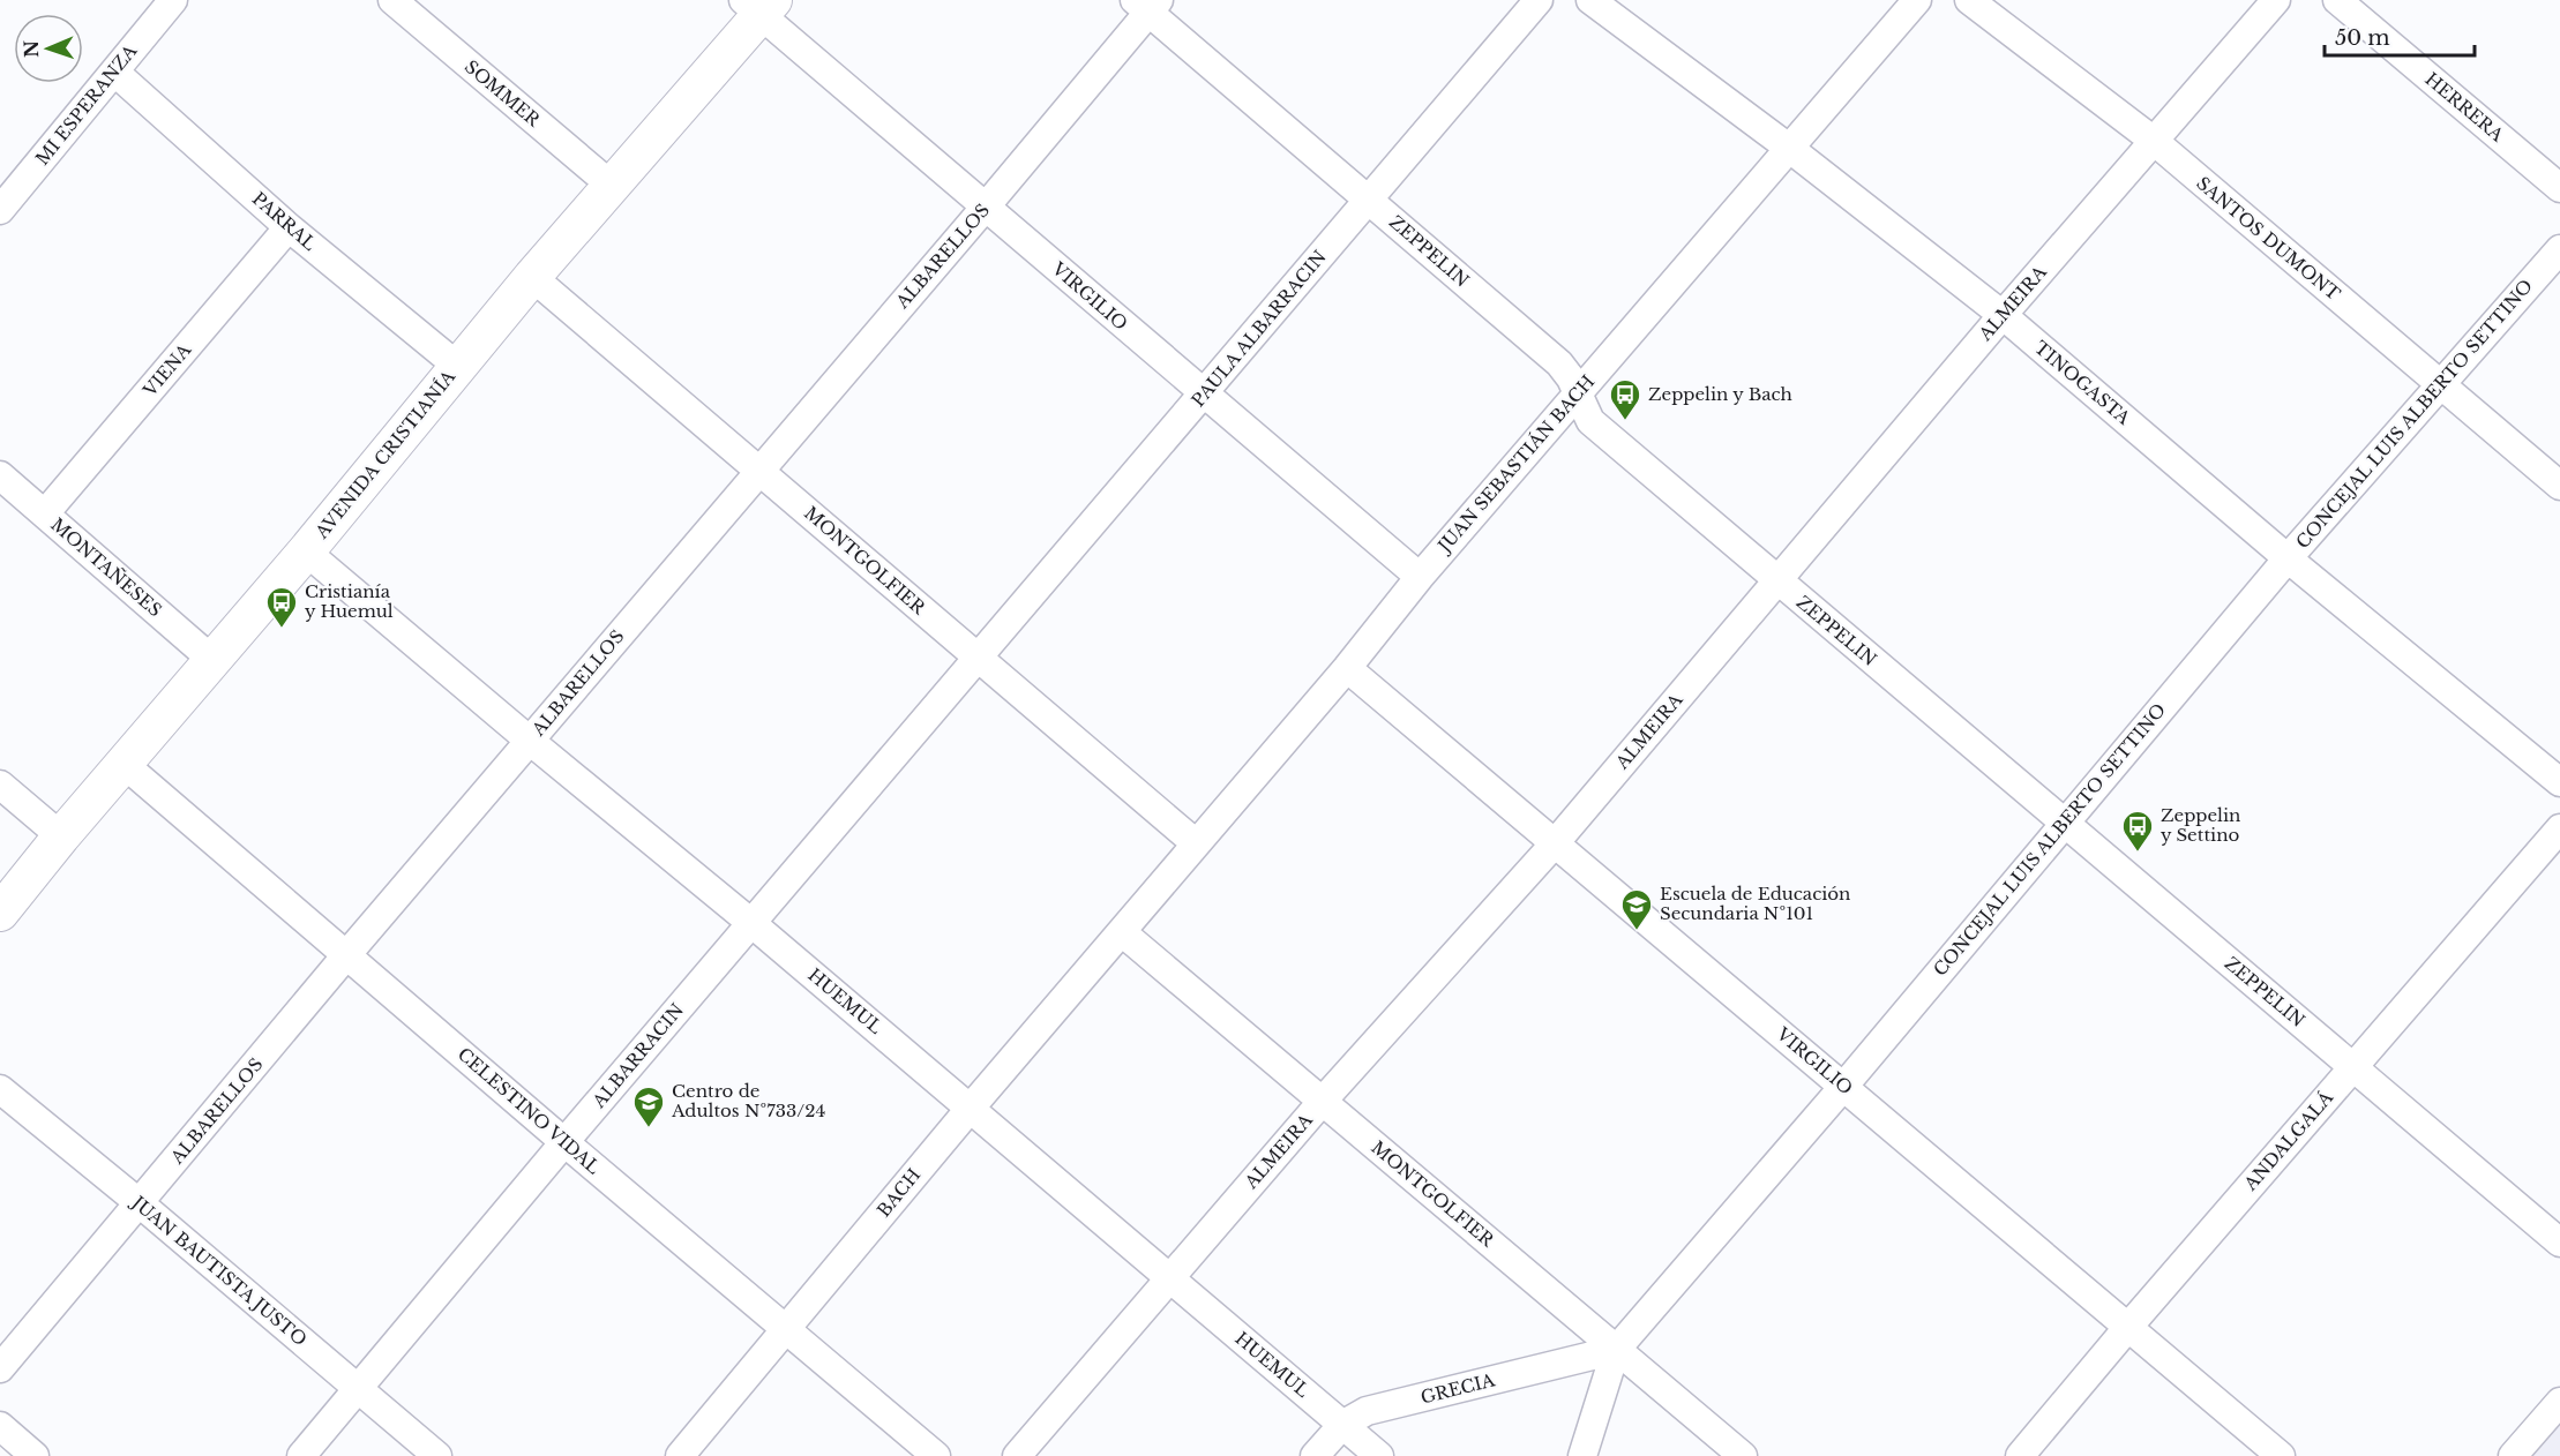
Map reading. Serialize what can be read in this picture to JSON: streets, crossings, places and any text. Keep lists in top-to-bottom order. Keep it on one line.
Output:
{"streets":{"main road":["AVENIDA CRISTIANÍA"],"street":["SOMMER","MI ESPERANZA","HERRERA","PARRAL","SANTOS DUMONT","ZEPPELIN","ALBARELLOS","VIRGILIO","ALMEIRA","PAULA ALBARRACIN","VIENA","TINOGASTA","CONCEJAL LUIS ALBERTO SETTINO","JUAN SEBASTIÁN BACH","MONTGOLFIER","MONTAÑESES","HUEMUL","ALBARRACIN","CELESTINO VIDAL","ANDALGALÁ","BACH","JUAN BAUTISTA JUSTO","GRECIA"]},"crossings":[["SOMMER","AVENIDA CRISTIANÍA"],["MI ESPERANZA","PARRAL"],["PARRAL","VIENA"],["PARRAL","AVENIDA CRISTIANÍA"],["SANTOS DUMONT","ALMEIRA"],["SANTOS DUMONT","CONCEJAL LUIS ALBERTO SETTINO"],["ZEPPELIN","ALBARELLOS"],["ZEPPELIN","ALMEIRA"],["ZEPPELIN","PAULA ALBARRACIN"],["ZEPPELIN","CONCEJAL LUIS ALBERTO SETTINO"],["ZEPPELIN","JUAN SEBASTIÁN BACH"],["ZEPPELIN","ANDALGALÁ"],["ALBARELLOS","VIRGILIO"],["ALBARELLOS","MONTGOLFIER"],["ALBARELLOS","HUEMUL"],["ALBARELLOS","CELESTINO VIDAL"],["ALBARELLOS","JUAN BAUTISTA JUSTO"],["VIRGILIO","ALMEIRA"],["VIRGILIO","PAULA ALBARRACIN"],["VIRGILIO","CONCEJAL LUIS ALBERTO SETTINO"],["VIRGILIO","AVENIDA CRISTIANÍA"],["VIRGILIO","JUAN SEBASTIÁN BACH"],["VIRGILIO","ANDALGALÁ"],["ALMEIRA","TINOGASTA"],["ALMEIRA","MONTGOLFIER"],["ALMEIRA","HUEMUL"],["PAULA ALBARRACIN","MONTGOLFIER"],["PAULA ALBARRACIN","ALBARRACIN"],["VIENA","MONTAÑESES"],["TINOGASTA","CONCEJAL LUIS ALBERTO SETTINO"],["TINOGASTA","JUAN SEBASTIÁN BACH"],["CONCEJAL LUIS ALBERTO SETTINO","MONTGOLFIER"],["CONCEJAL LUIS ALBERTO SETTINO","GRECIA"],["AVENIDA CRISTIANÍA","MONTGOLFIER"],["AVENIDA CRISTIANÍA","MONTAÑESES"],["AVENIDA CRISTIANÍA","HUEMUL"],["AVENIDA CRISTIANÍA","CELESTINO VIDAL"],["JUAN SEBASTIÁN BACH","MONTGOLFIER"],["JUAN SEBASTIÁN BACH","BACH"],["MONTGOLFIER","ALBARRACIN"],["MONTGOLFIER","BACH"],["MONTGOLFIER","GRECIA"],["HUEMUL","ALBARRACIN"],["HUEMUL","BACH"],["HUEMUL","GRECIA"],["ALBARRACIN","CELESTINO VIDAL"],["ALBARRACIN","JUAN BAUTISTA JUSTO"],["CELESTINO VIDAL","BACH"]],"places":{"bus stop":["Zeppelin y Bach","Cristianía y Huemul","Zeppelin y Settino"],"school or university":["Escuela de Educación Secundaria Nº101","Centro de Adultos Nº733/24"]},"scale_bar":"50 m","north":"left"}
